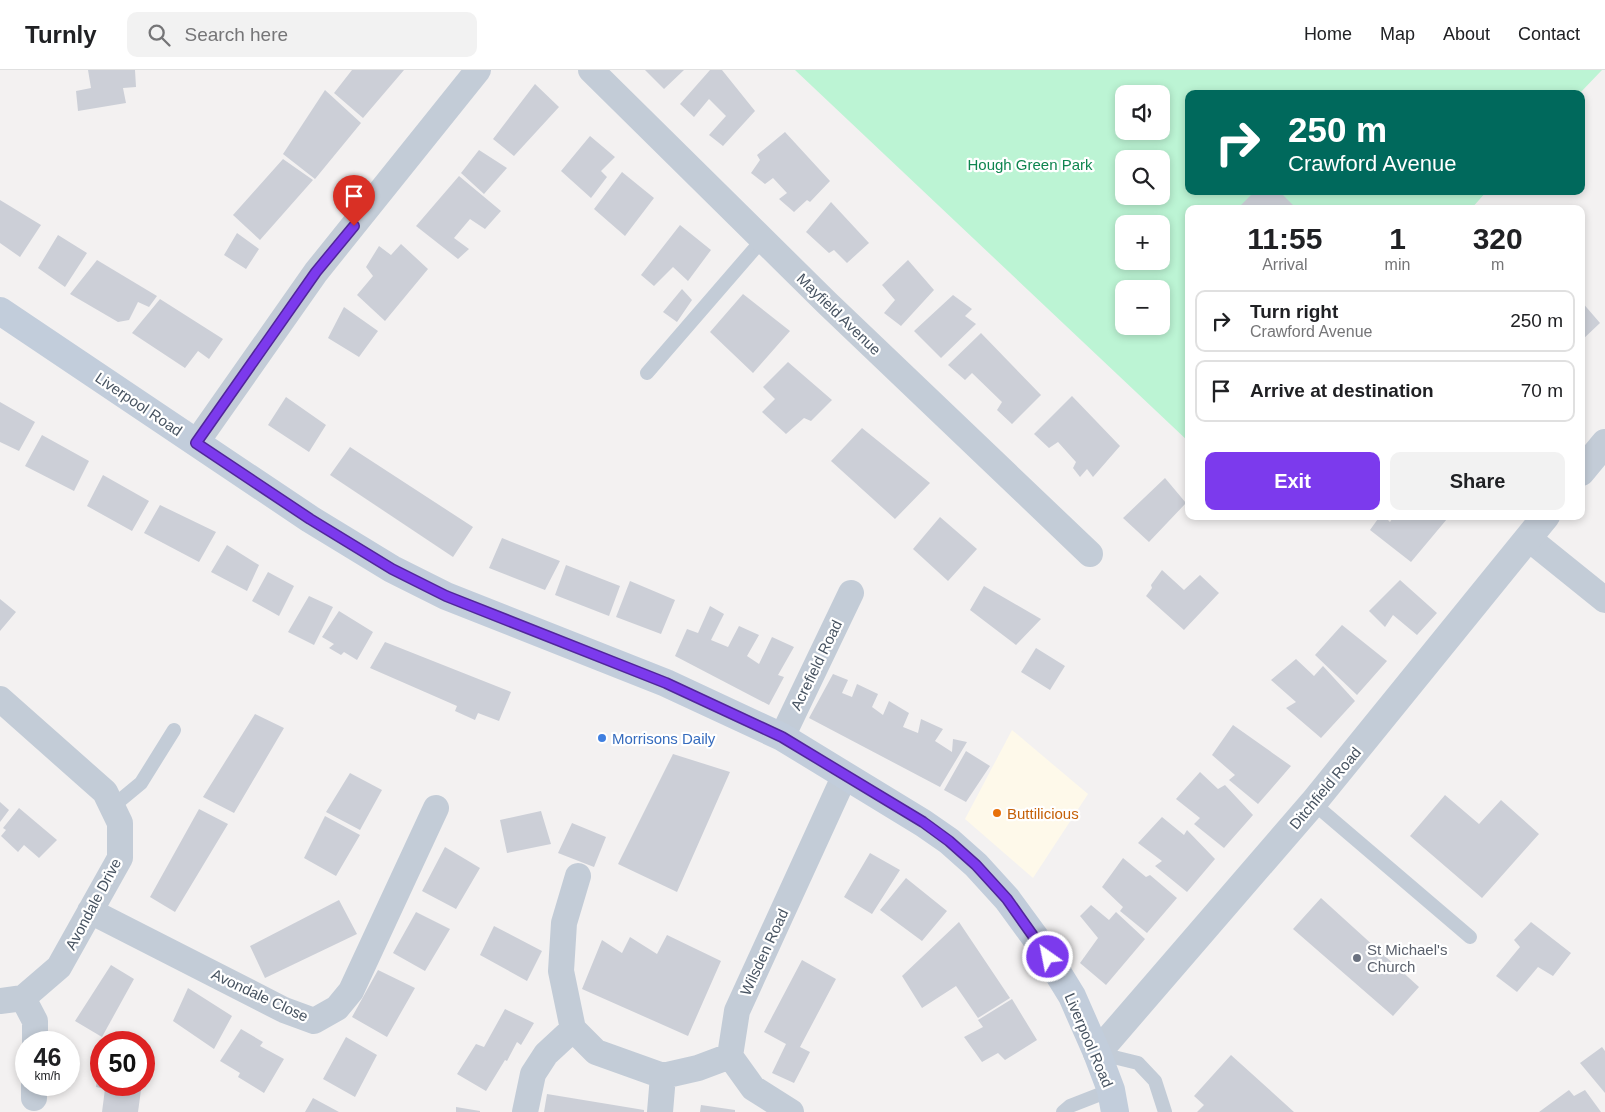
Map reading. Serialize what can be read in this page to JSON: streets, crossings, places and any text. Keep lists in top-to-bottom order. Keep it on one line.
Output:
{"streets":{"main road":["Liverpool Road"],"street":["Mayfield Avenue","Acrefield Road","Ditchfield Road","Avondale Drive","Wilsden Road","Avondale Close"]},"crossings":[["Liverpool Road","Acrefield Road"],["Liverpool Road","Ditchfield Road"],["Liverpool Road","Wilsden Road"],["Avondale Drive","Avondale Close"]],"parks":["Hough Green Park"],"places":["Morrisons Daily","Buttilicious","St Michael's Church"],"page":{"header":"Turnly","search":"Search here","nav":["Home","Map","About","Contact"],"map_buttons":["+","−"],"turn":["250 m","Crawford Avenue"],"eta":["11:55","Arrival","1","min","320","m"],"list":[{"name":"Turn right","note":"Crawford Avenue","value":"250 m"},{"name":"Arrive at destination","value":"70 m"}],"buttons":["Exit","Share"],"speed":"46 km/h","limit":"50"}}
